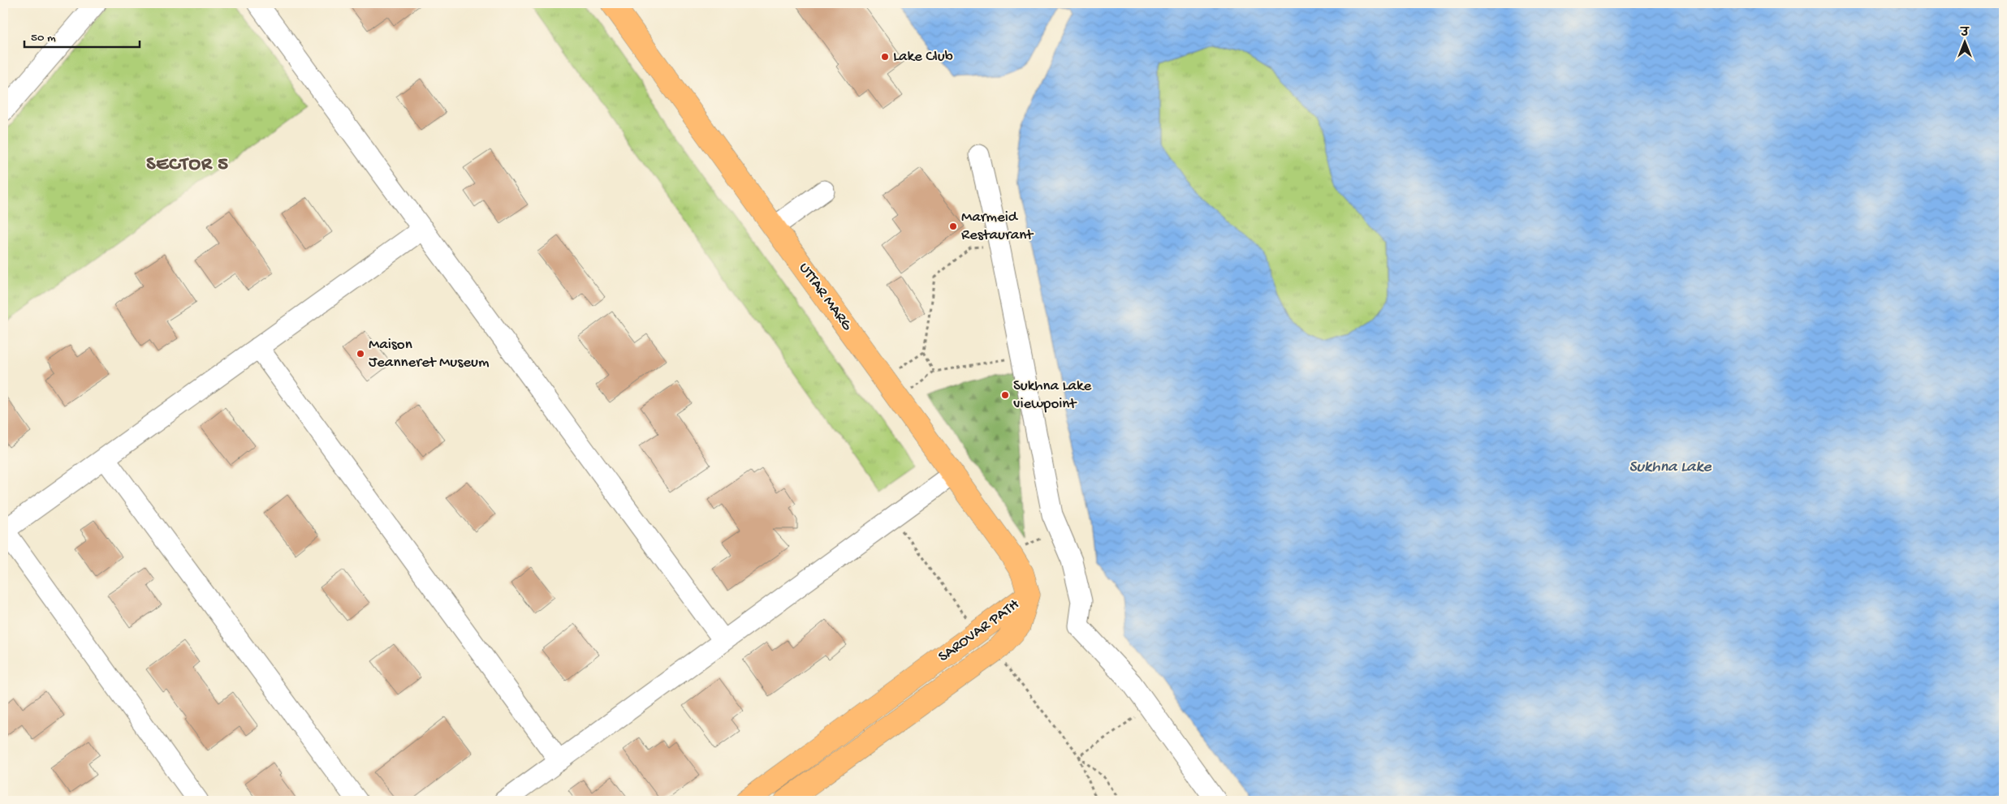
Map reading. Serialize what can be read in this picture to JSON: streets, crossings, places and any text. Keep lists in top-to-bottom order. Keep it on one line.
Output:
{"streets":{"main road":["UTTAR MARG","SAROVAR PATH"]},"crossings":[["UTTAR MARG","SAROVAR PATH"]],"districts":["SECTOR 5"],"water":["Sukhna Lake"],"places":["Lake Club","Marmeid Restaurant","Maison Jeanneret Museum","Sukhna Lake viewpoint"],"scale_bar":"50 m","north":"top"}
